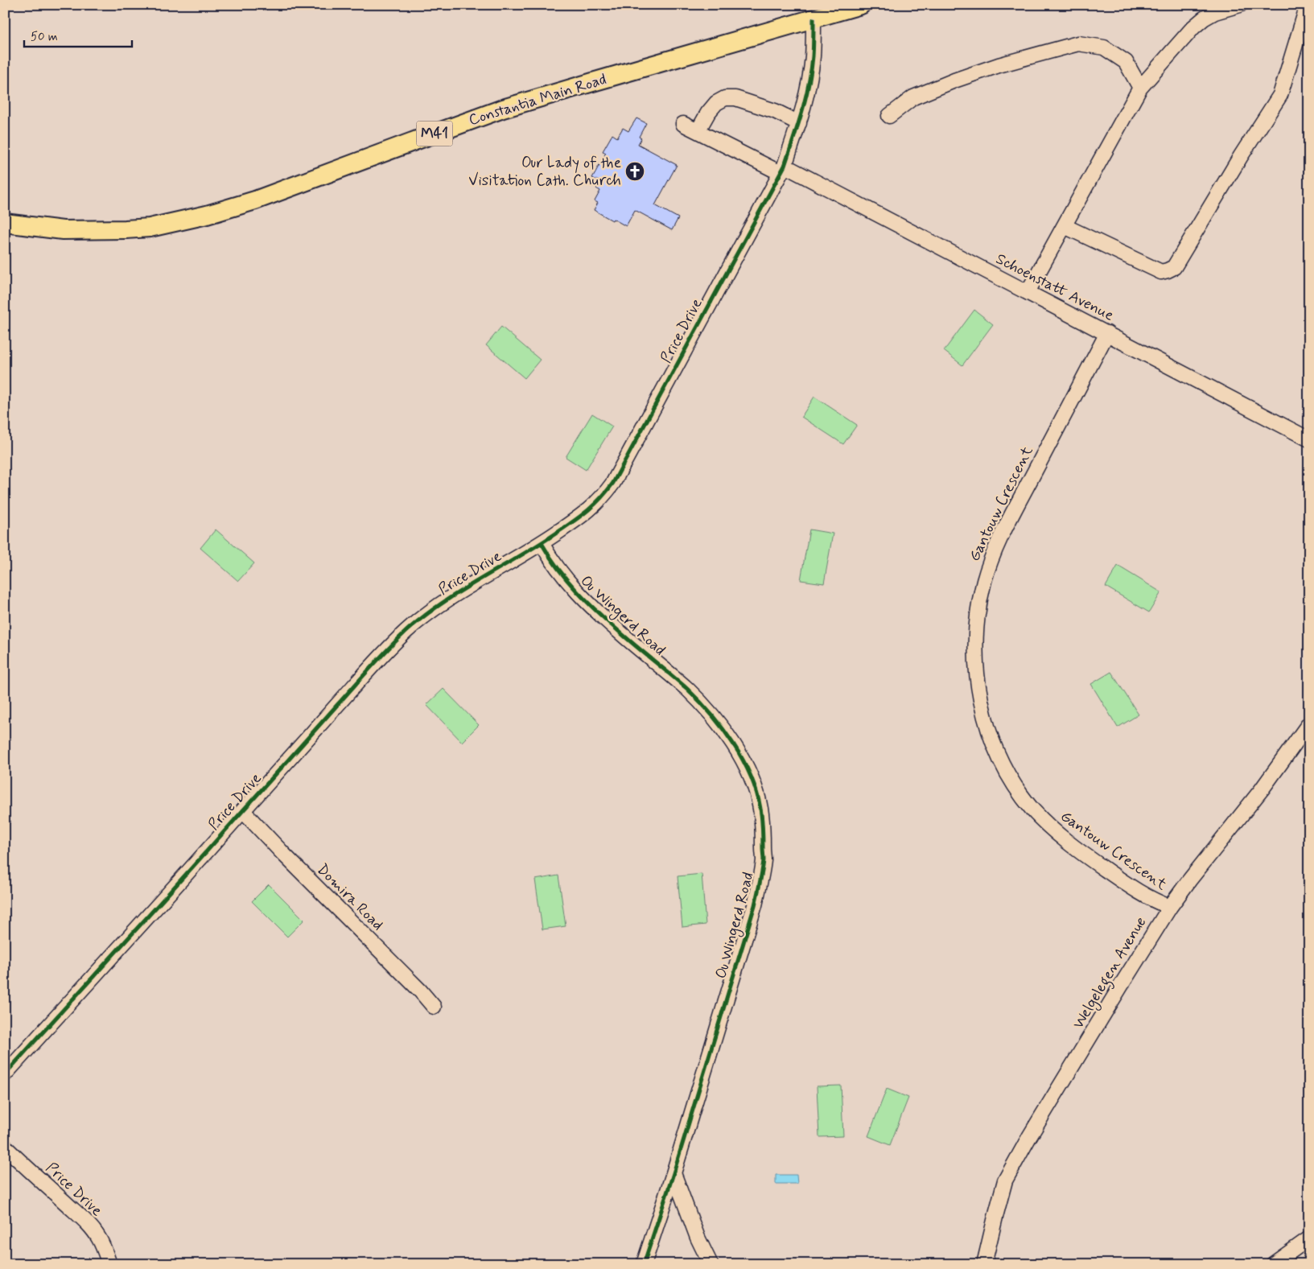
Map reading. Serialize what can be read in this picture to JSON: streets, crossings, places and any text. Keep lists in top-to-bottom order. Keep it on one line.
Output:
{"streets":{"main road":["Constantia Main Road","M41"],"street":["Schoenstatt Avenue","Price Drive","Gantouw Crescent","Ou Wingerd Road","Domira Road","Welgelegen Avenue"]},"crossings":[["Constantia Main Road","Price Drive"],["Schoenstatt Avenue","Price Drive"],["Schoenstatt Avenue","Gantouw Crescent"],["Price Drive","Ou Wingerd Road"],["Price Drive","Domira Road"],["Gantouw Crescent","Welgelegen Avenue"]],"places":{"church":["Our Lady of the Visitation Cath. Church"]},"scale_bar":"50 m"}
